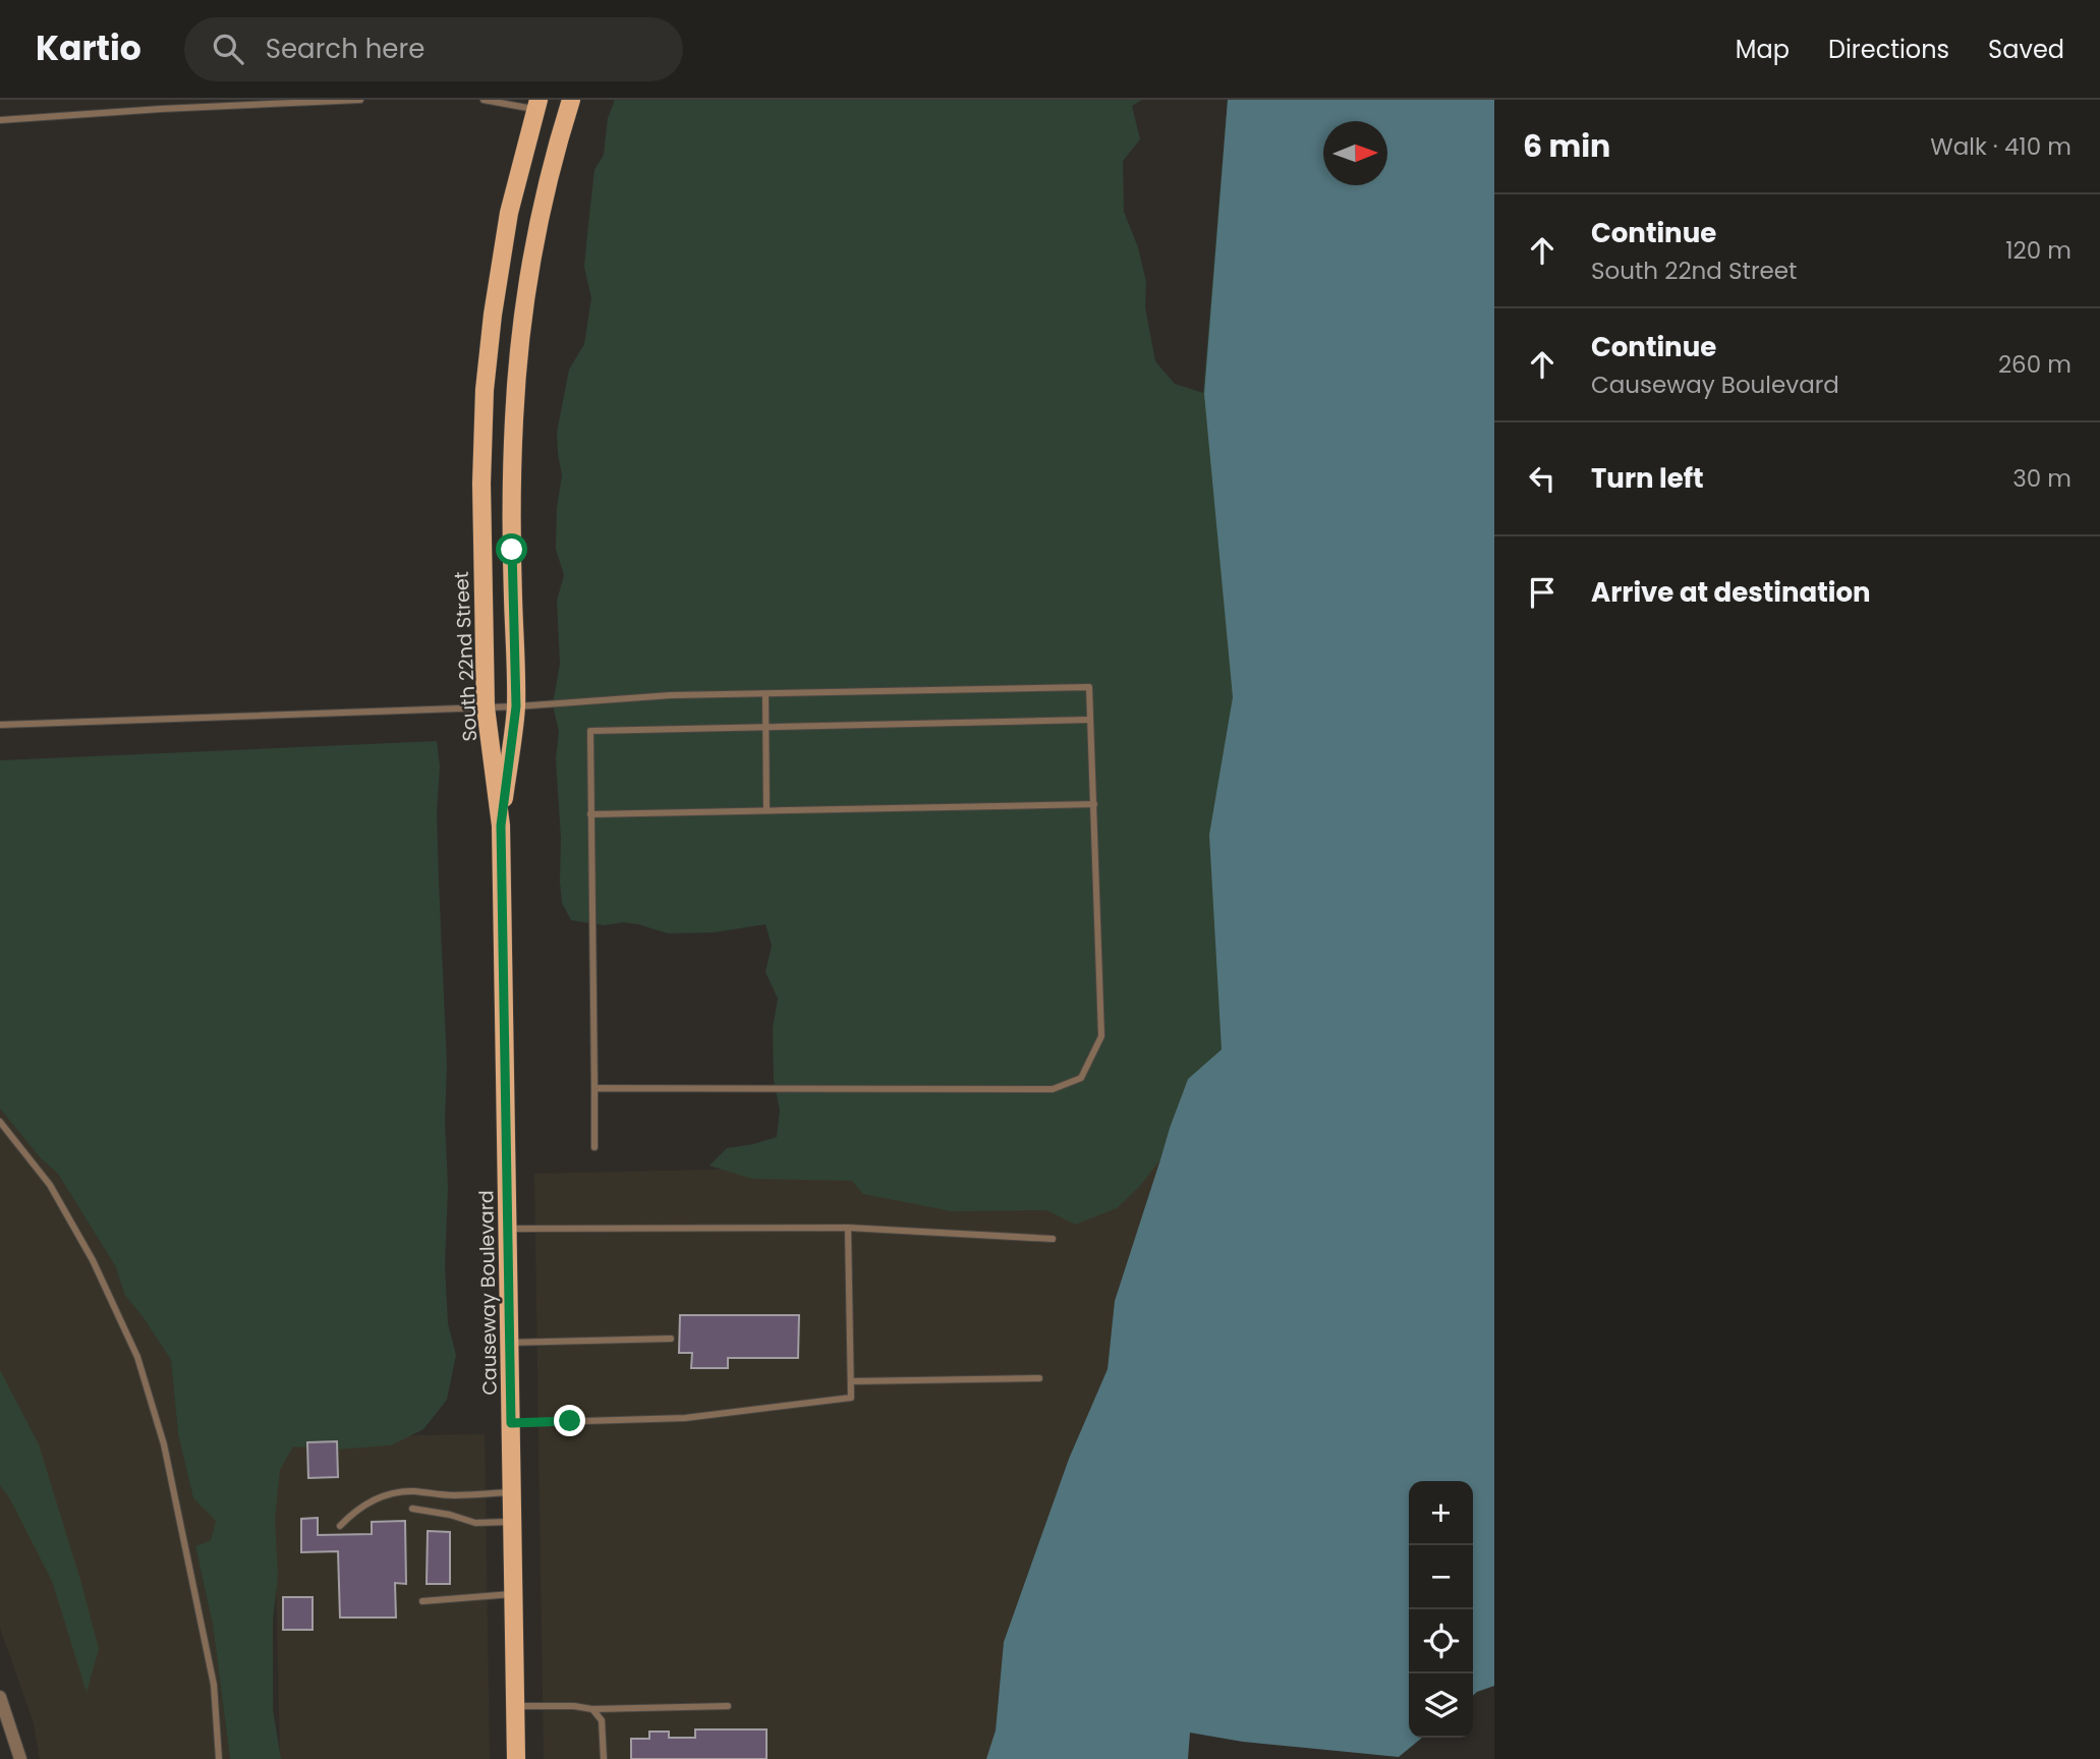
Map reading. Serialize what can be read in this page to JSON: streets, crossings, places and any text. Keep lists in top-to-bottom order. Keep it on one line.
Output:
{"streets":{"main road":["South 22nd Street","Causeway Boulevard"]},"crossings":[["South 22nd Street","Causeway Boulevard"]],"north":"right","page":{"header":"Kartio","search":"Search here","nav":["Map","Directions","Saved"],"heading":["6 min","Walk · 410 m"],"list":[["Continue","South 22nd Street","120 m"],["Continue","Causeway Boulevard","260 m"],["Turn left","30 m"],"Arrive at destination"],"map_buttons":["+","−"]}}
